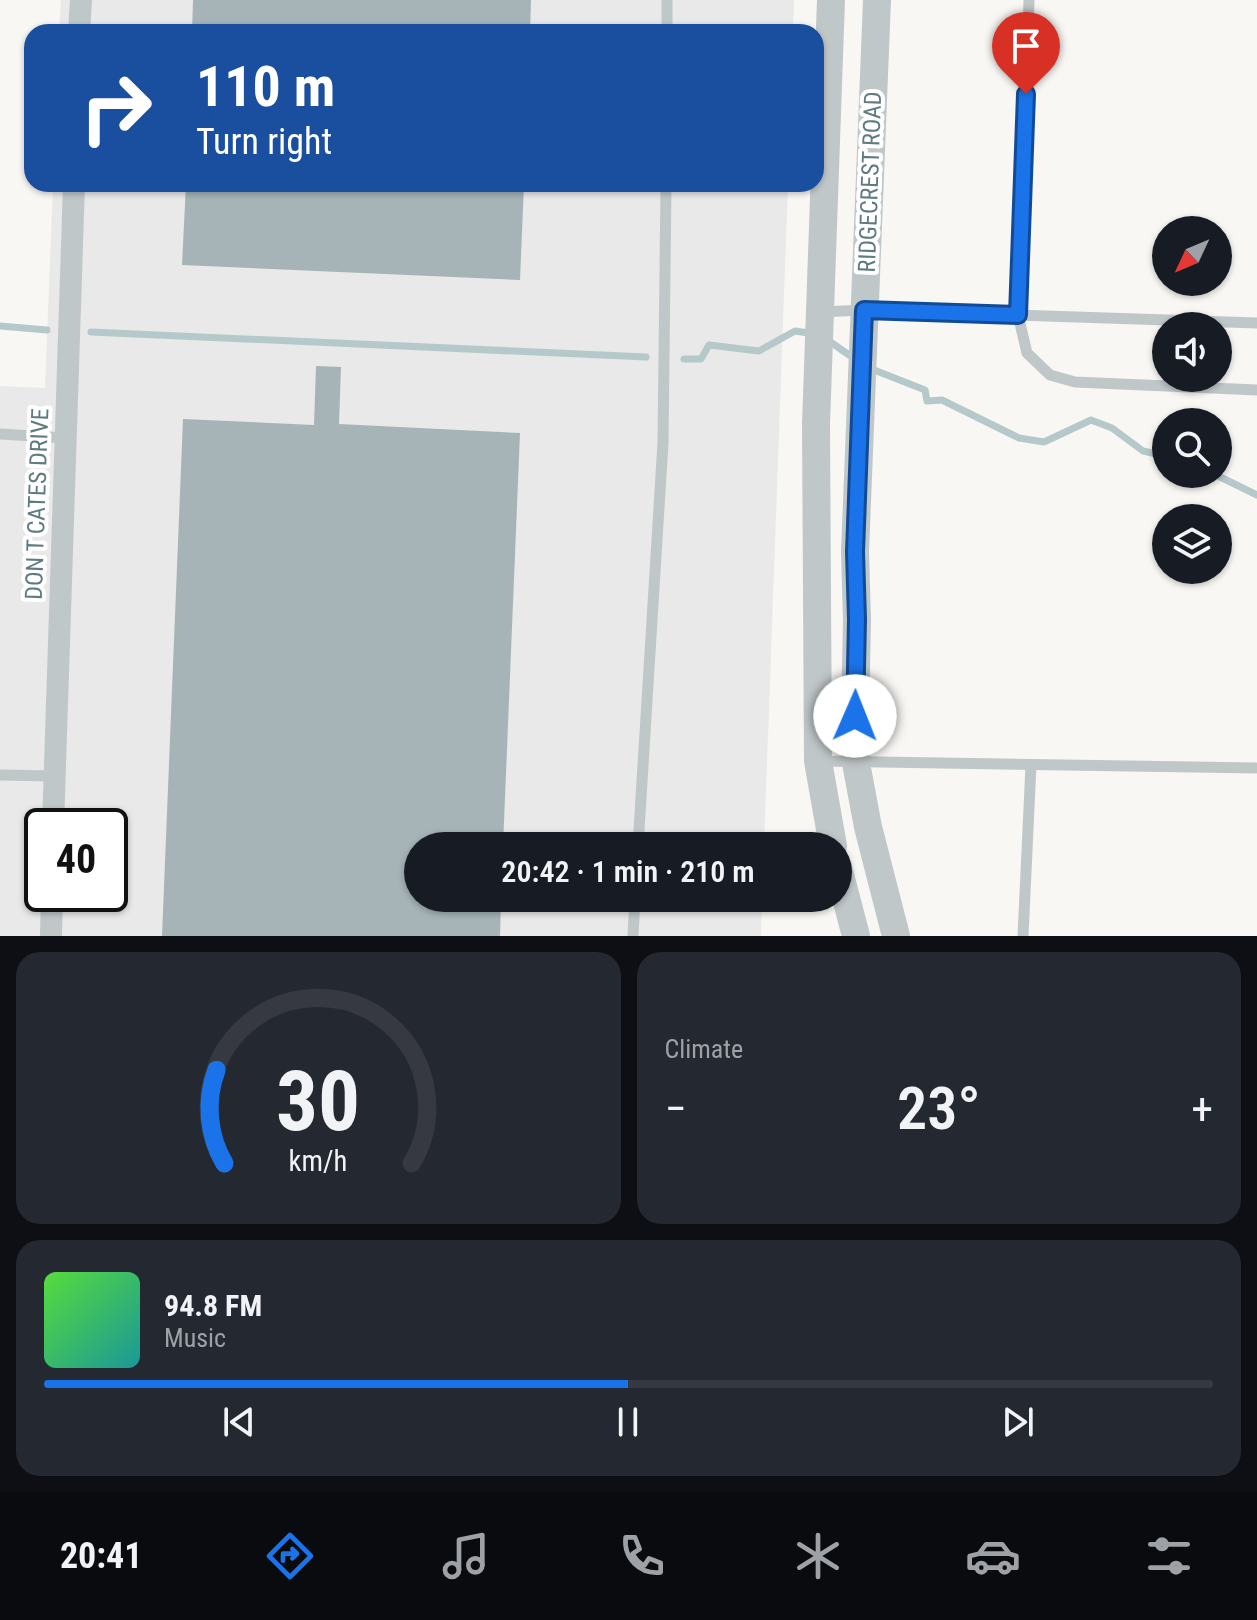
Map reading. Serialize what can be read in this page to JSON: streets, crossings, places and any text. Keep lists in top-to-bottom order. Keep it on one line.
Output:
{"streets":{"street":["RIDGECREST ROAD","DON T CATES DRIVE"]},"north":"bottom left","page":{"turn":["110 m","Turn right"],"limit":"40","trip":"20:42 · 1 min · 210 m","tile":"Climate","heat":["−","23°","+"],"song":["94.8 FM","Music"],"tabs":"20:41","gauge":["30","km/h"]}}
